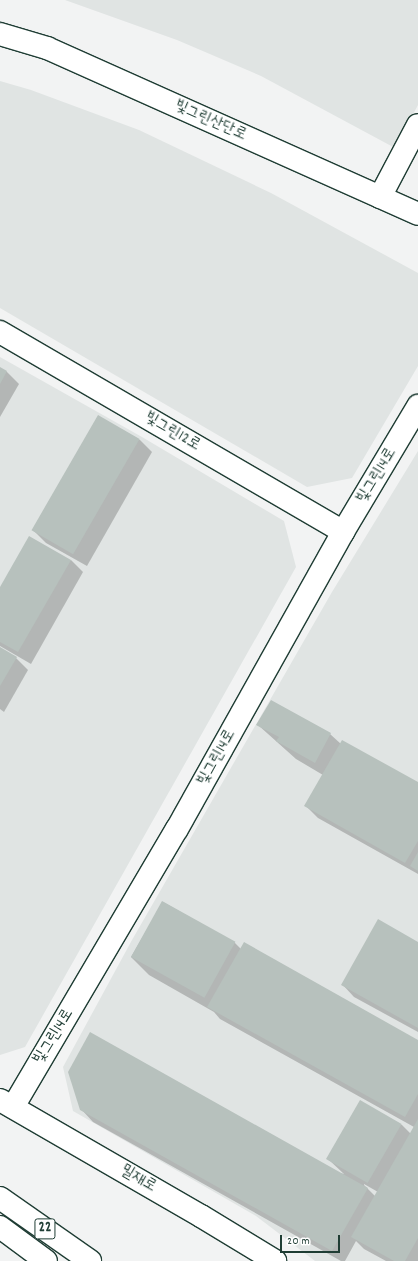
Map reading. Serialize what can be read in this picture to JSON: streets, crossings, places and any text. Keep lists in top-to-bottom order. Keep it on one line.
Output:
{"streets":{"street":["빛그린산단로","빛그린12로","빛그린14로","밀재로","22"]},"crossings":[["빛그린12로","빛그린14로"],["빛그린14로","밀재로"]],"scale_bar":"20 m"}
